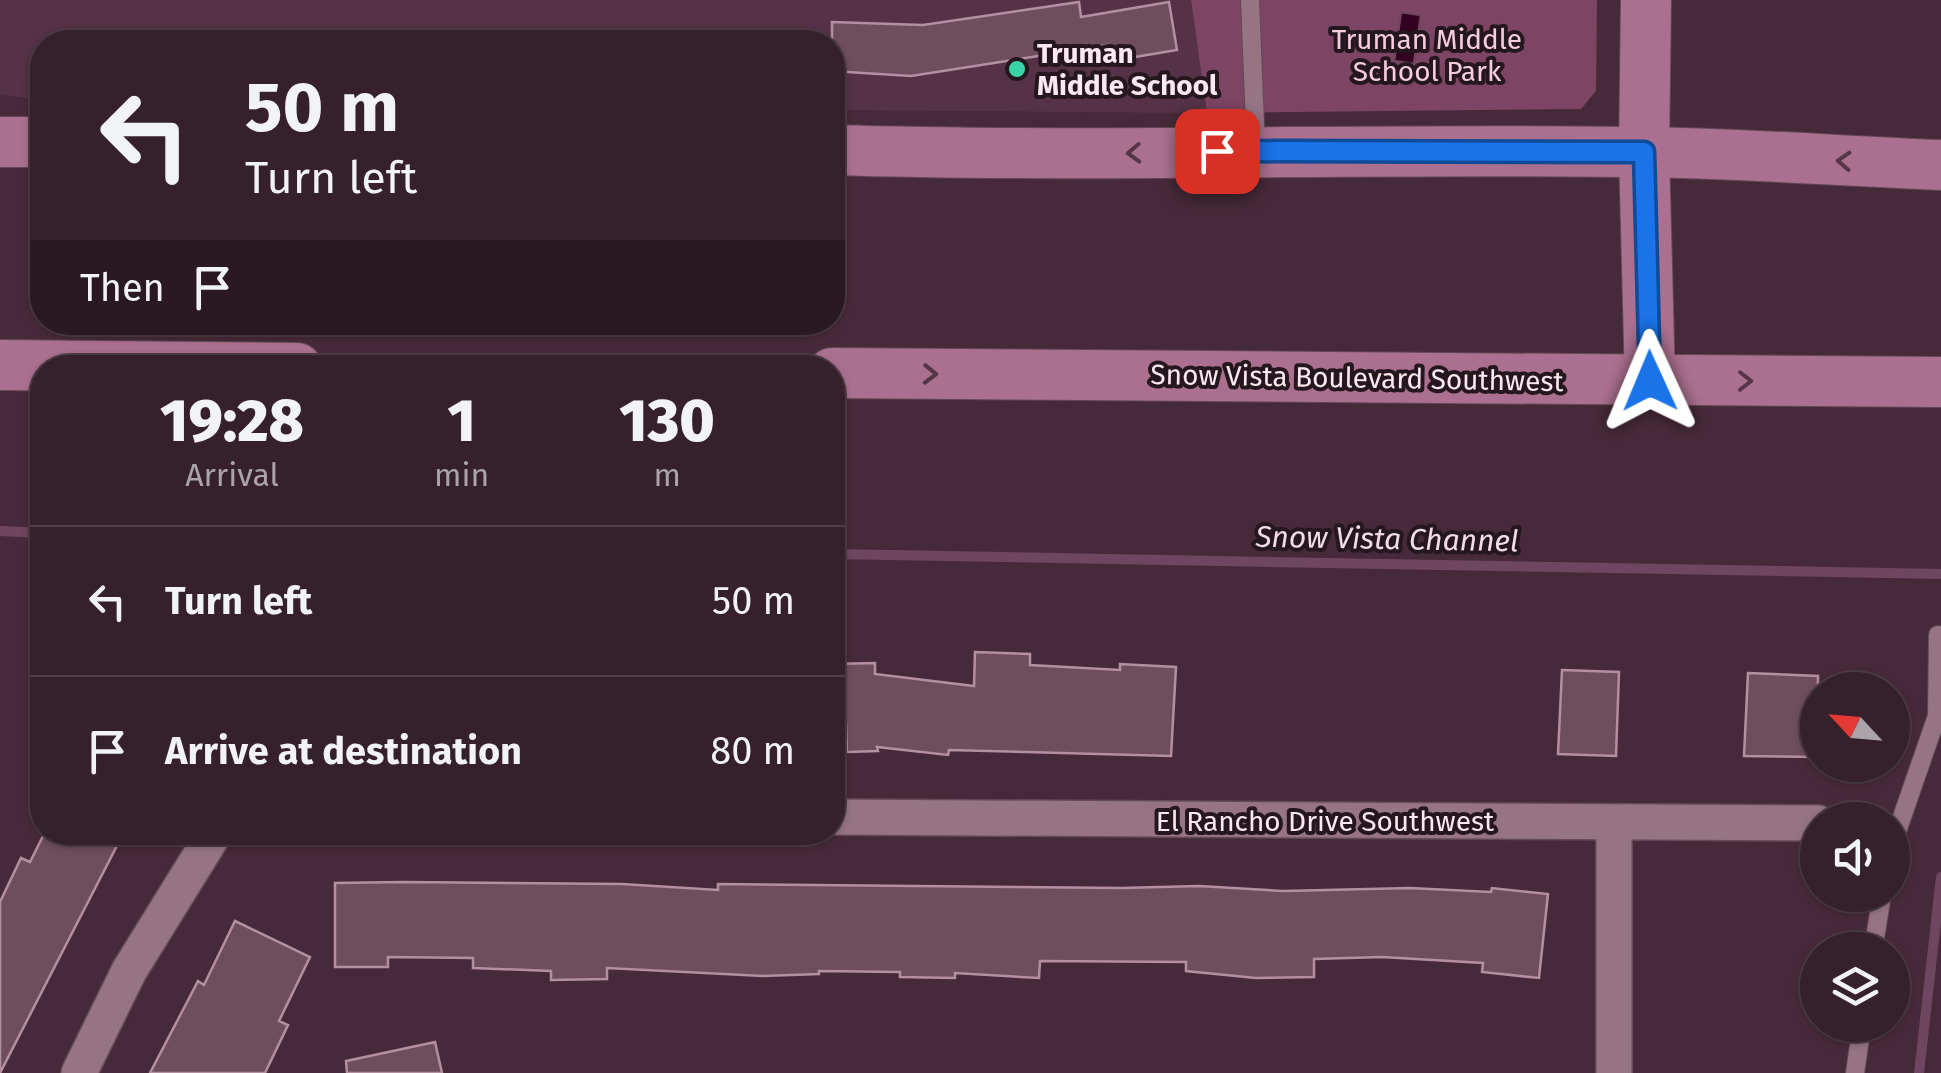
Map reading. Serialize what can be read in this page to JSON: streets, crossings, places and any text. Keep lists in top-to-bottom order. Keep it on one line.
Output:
{"streets":{"main road":["Snow Vista Boulevard Southwest"],"street":["El Rancho Drive Southwest"]},"water":["Snow Vista Channel"],"parks":["Truman Middle School Park"],"places":["Truman Middle School"],"north":"top left","page":{"turn":["50 m","Turn left"],"then":"Then","eta":["19:28","Arrival","1","min","130","m"],"list":[{"name":"Turn left","value":"50 m"},{"name":"Arrive at destination","value":"80 m"}]}}
